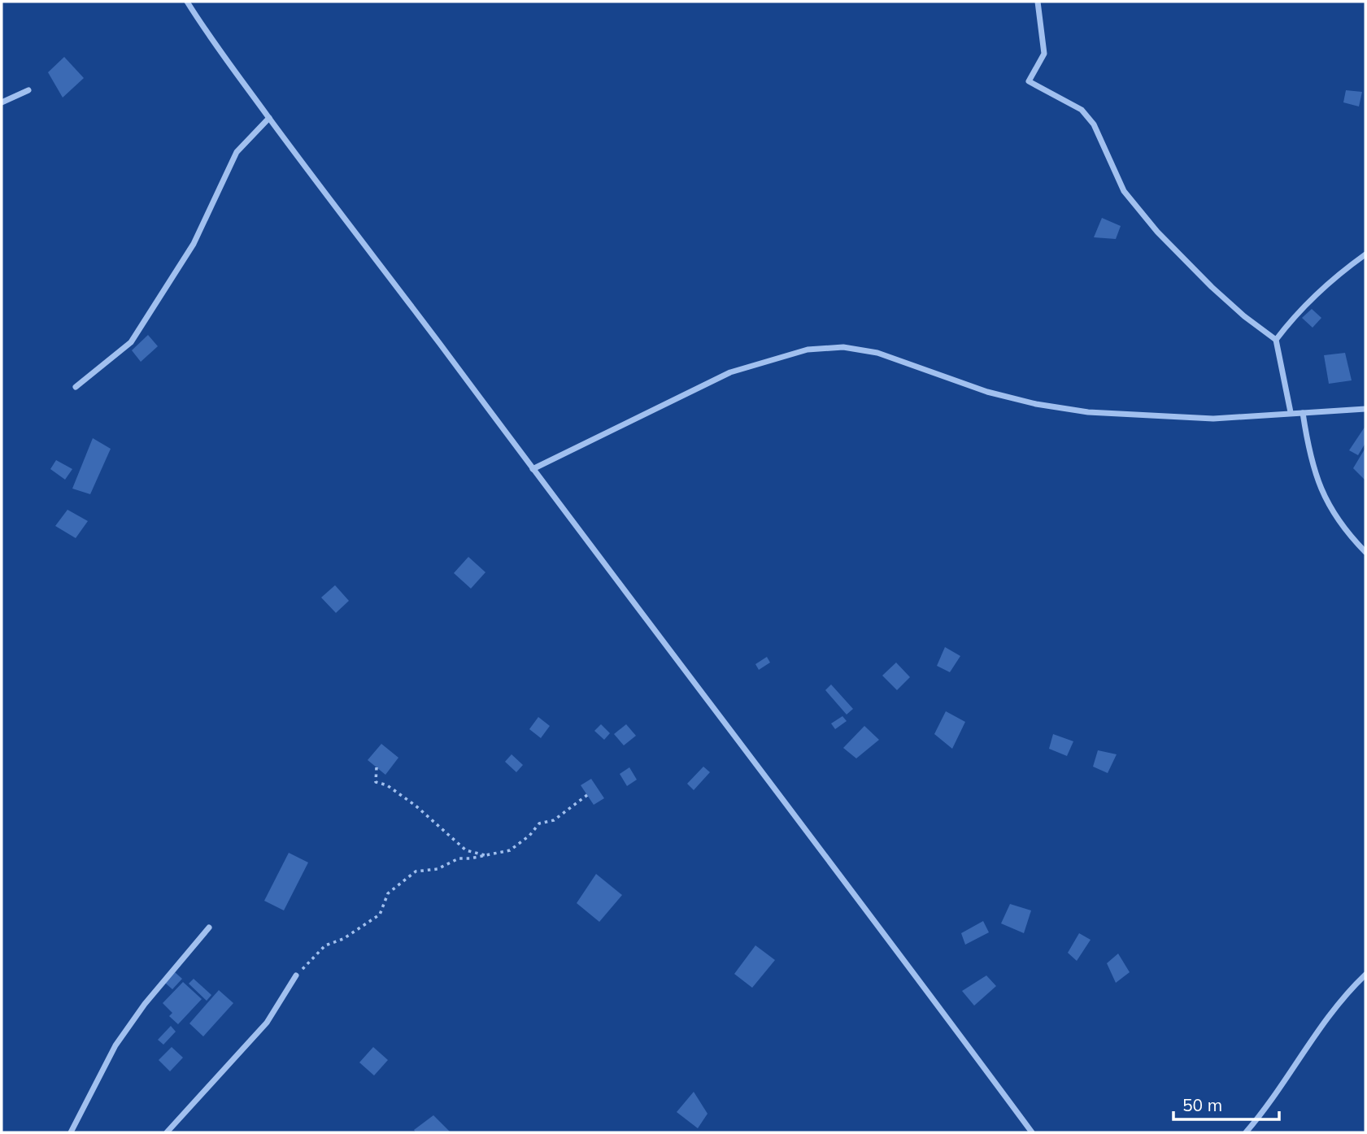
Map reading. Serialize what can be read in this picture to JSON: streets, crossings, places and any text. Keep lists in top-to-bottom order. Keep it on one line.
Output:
{"scale_bar":"50 m"}
